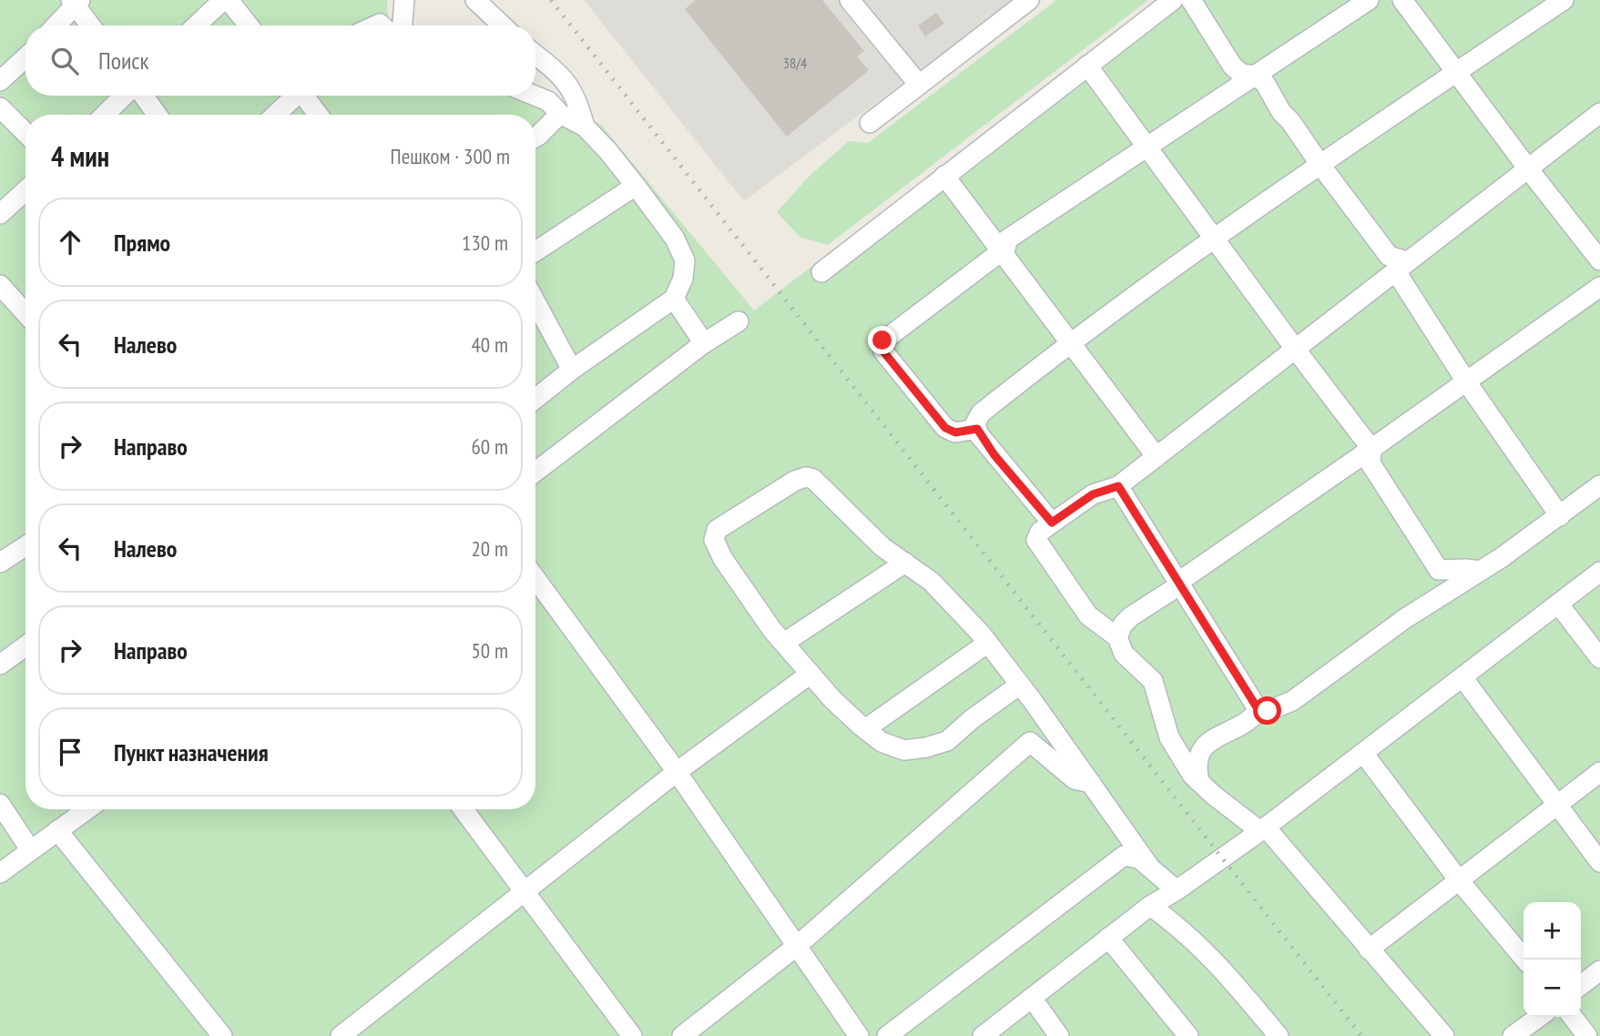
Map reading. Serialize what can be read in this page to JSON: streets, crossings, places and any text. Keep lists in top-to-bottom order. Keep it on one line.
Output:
{"house_numbers":["38/4"],"page":{"search":"Поиск","heading":["4 мин","Пешком · 300 m"],"list":[["Прямо","130 m"],["Налево","40 m"],["Направо","60 m"],["Налево","20 m"],["Направо","50 m"],"Пункт назначения"],"map_buttons":["+","−"]}}
